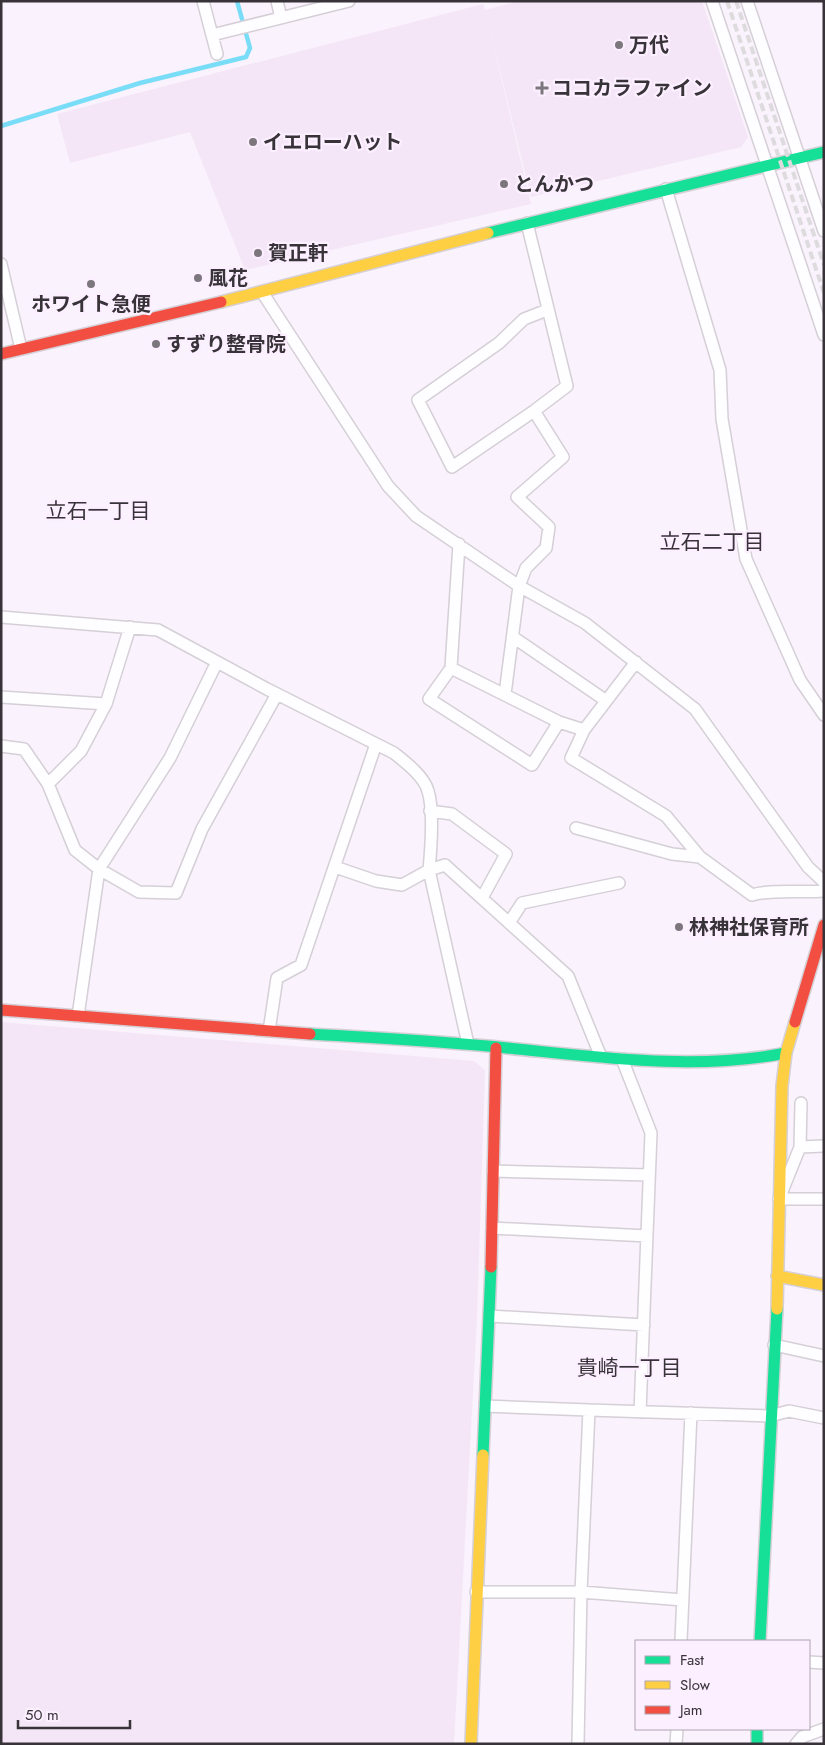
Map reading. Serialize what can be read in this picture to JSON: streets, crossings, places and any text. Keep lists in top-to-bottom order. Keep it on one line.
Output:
{"districts":["立石一丁目","立石二丁目","貴崎一丁目"],"places":{"other":["万代","イエローハット","とんかつ","賀正軒","風花","ホワイト急便","すずり整骨院","林神社保育所"],"health":["ココカラファイン"]},"legend":["Fast","Slow","Jam"],"scale_bar":"50 m"}
